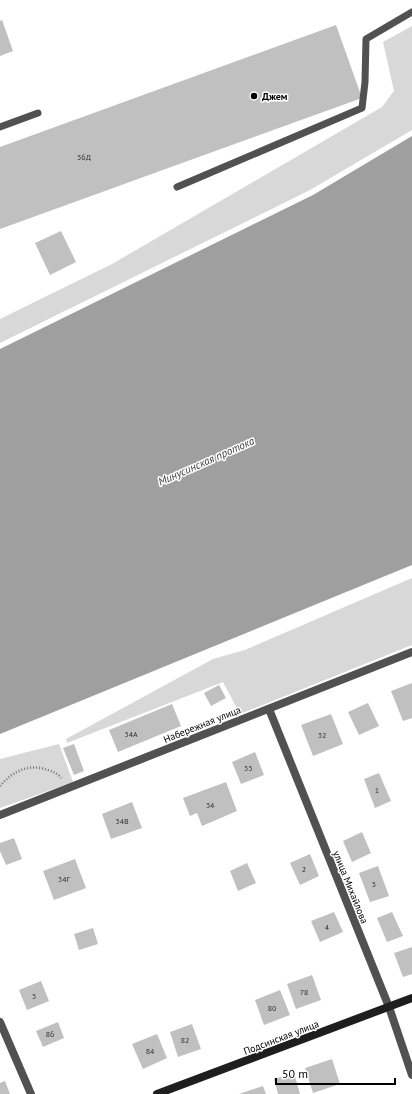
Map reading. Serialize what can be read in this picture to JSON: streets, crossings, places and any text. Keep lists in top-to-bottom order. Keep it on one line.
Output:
{"streets":{"street":["Набережная улица","улица Михайлова","Подсинская улица"]},"crossings":[["Набережная улица","улица Михайлова"],["улица Михайлова","Подсинская улица"]],"water":["Минусинская протока"],"places":["Джем"],"house_numbers":["56Д","34А","32","33","1","34","34В","2","34Г","5","4","78","3","80","86","82","84"],"scale_bar":"50 m"}
